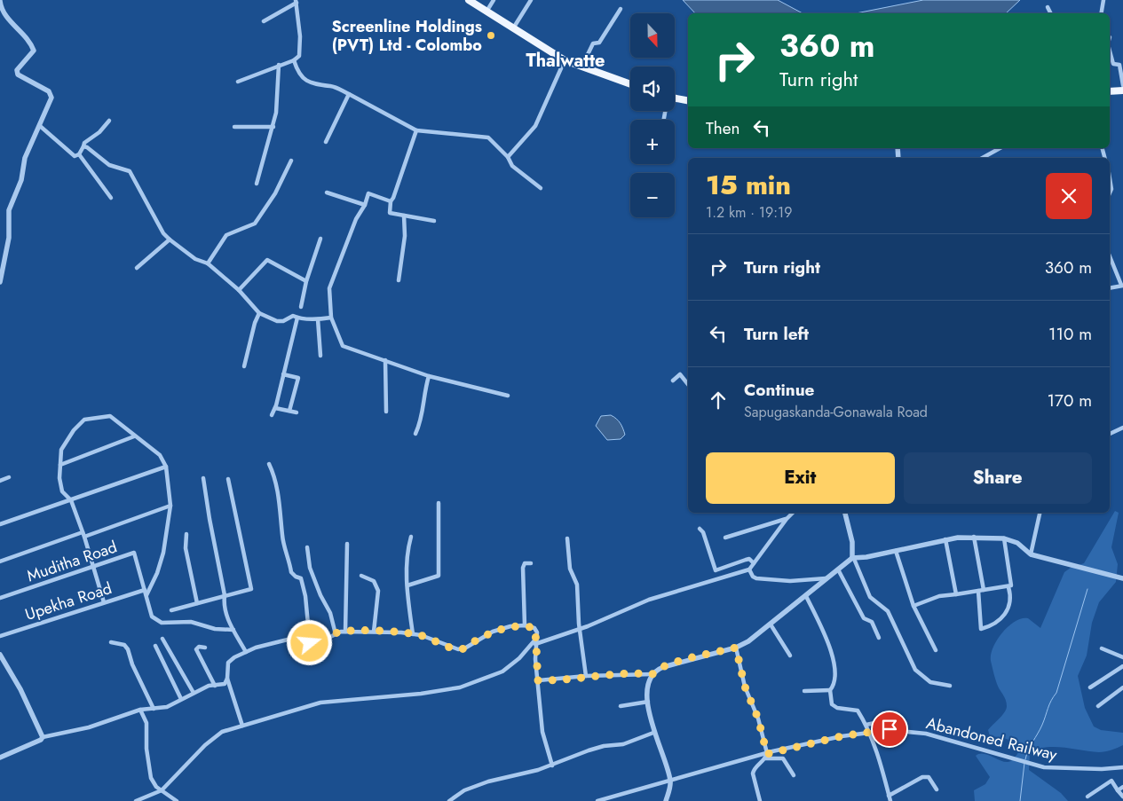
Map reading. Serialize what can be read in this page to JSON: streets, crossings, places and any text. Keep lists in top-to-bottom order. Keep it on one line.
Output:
{"streets":{"street":["Muditha Road","Upekha Road","Abandoned Railway"]},"crossings":[["Muditha Road","Upekha Road"]],"districts":["Thalwatte"],"places":["Screenline Holdings (PVT) Ltd - Colombo"],"north":"bottom","page":{"map_buttons":["+","−"],"turn":["360 m","Turn right"],"then":"Then","heading":["15 min","1.2 km · 19:19"],"list":[{"name":"Turn right","value":"360 m"},{"name":"Turn left","value":"110 m"},{"name":"Continue","note":"Sapugaskanda-Gonawala Road","value":"170 m"}],"buttons":["Exit","Share"]}}
